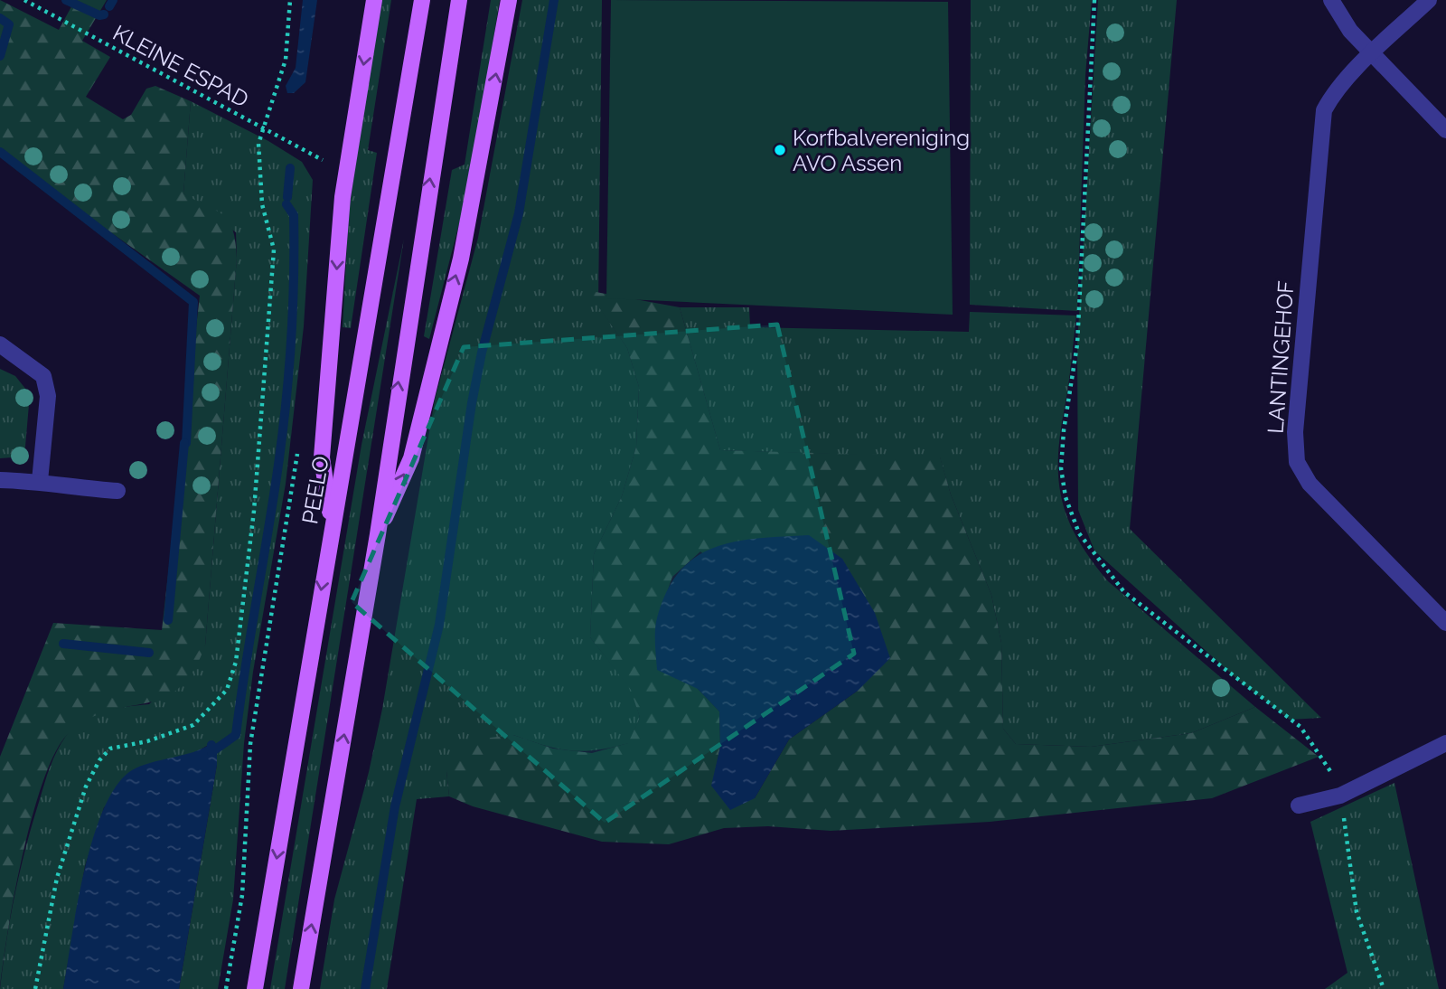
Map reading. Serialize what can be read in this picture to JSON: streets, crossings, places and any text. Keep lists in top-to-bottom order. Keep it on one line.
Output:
{"streets":{"main road":["PEELO"],"street":["LANTINGEHOF"],"path":["KLEINE ESPAD"]},"places":["Korfbalvereniging AVO Assen"]}
